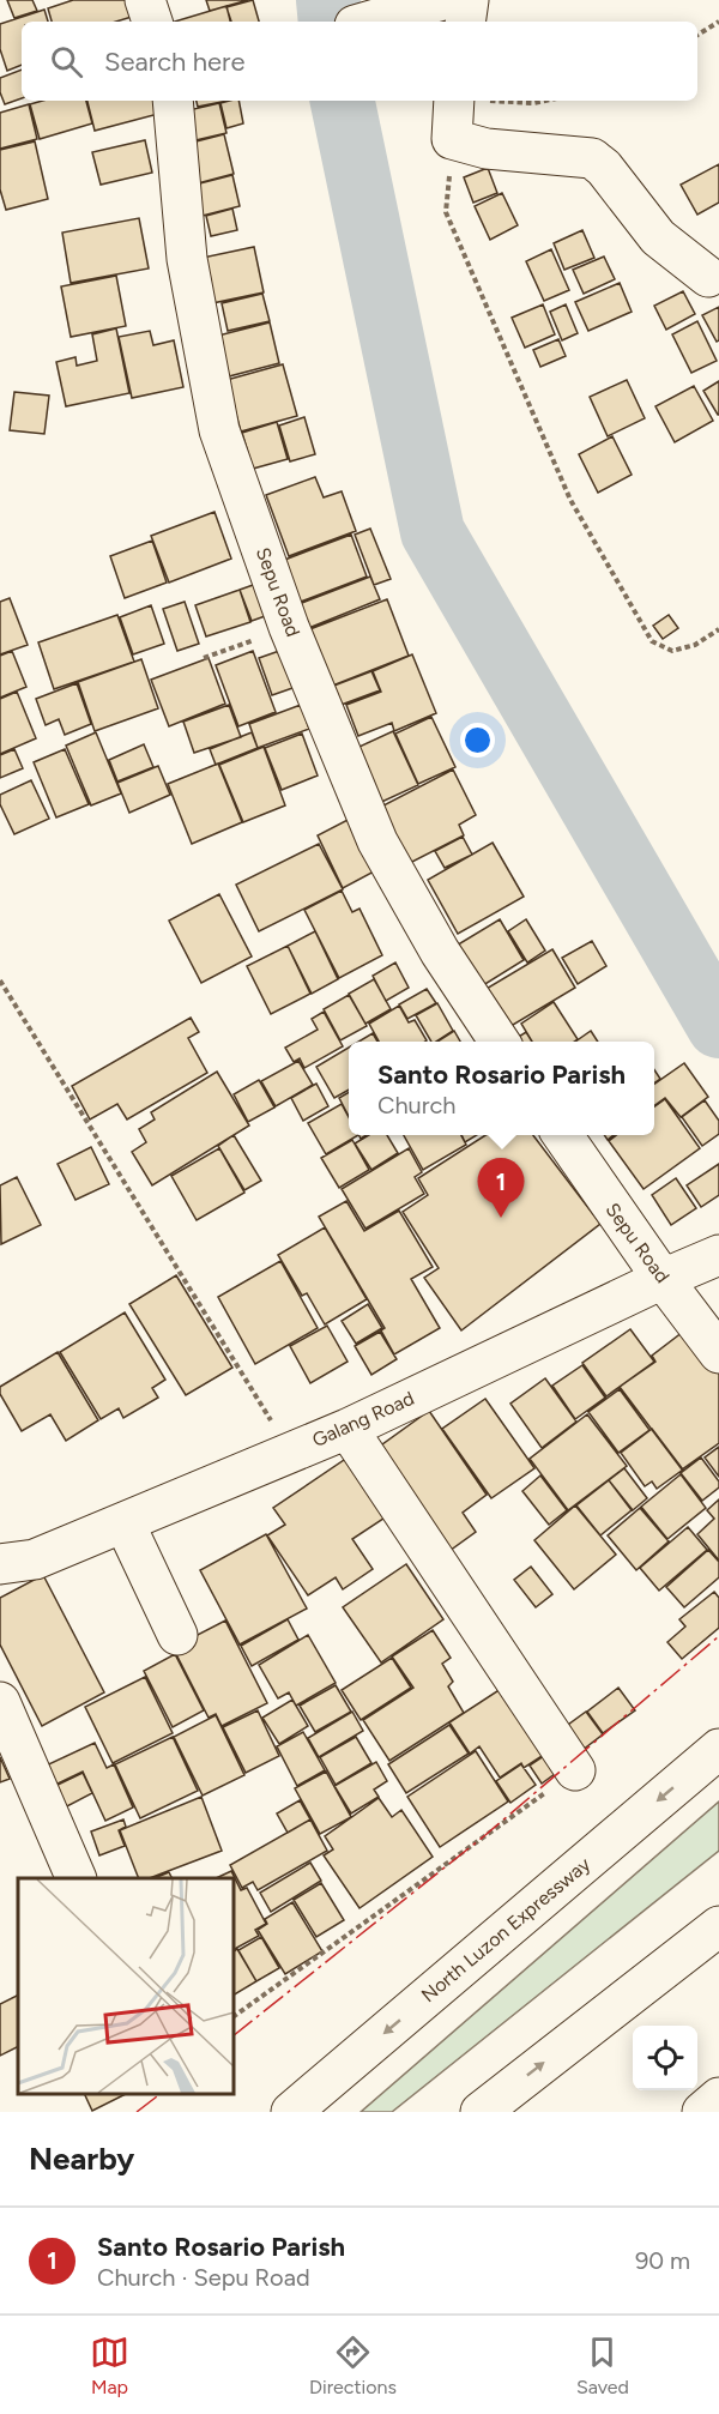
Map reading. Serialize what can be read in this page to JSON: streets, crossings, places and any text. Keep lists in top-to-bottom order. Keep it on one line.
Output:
{"streets":{"main road":["Sepu Road","Galang Road","North Luzon Expressway"]},"crossings":[["Sepu Road","Galang Road"]],"page":{"search":"Search here","popup":["Santo Rosario Parish","Church"],"pins":"1","heading":"Nearby","list":[{"mark":"1","name":"Santo Rosario Parish","note":"Church · Sepu Road","value":"90 m"}],"nav":["Map","Directions","Saved"]}}
